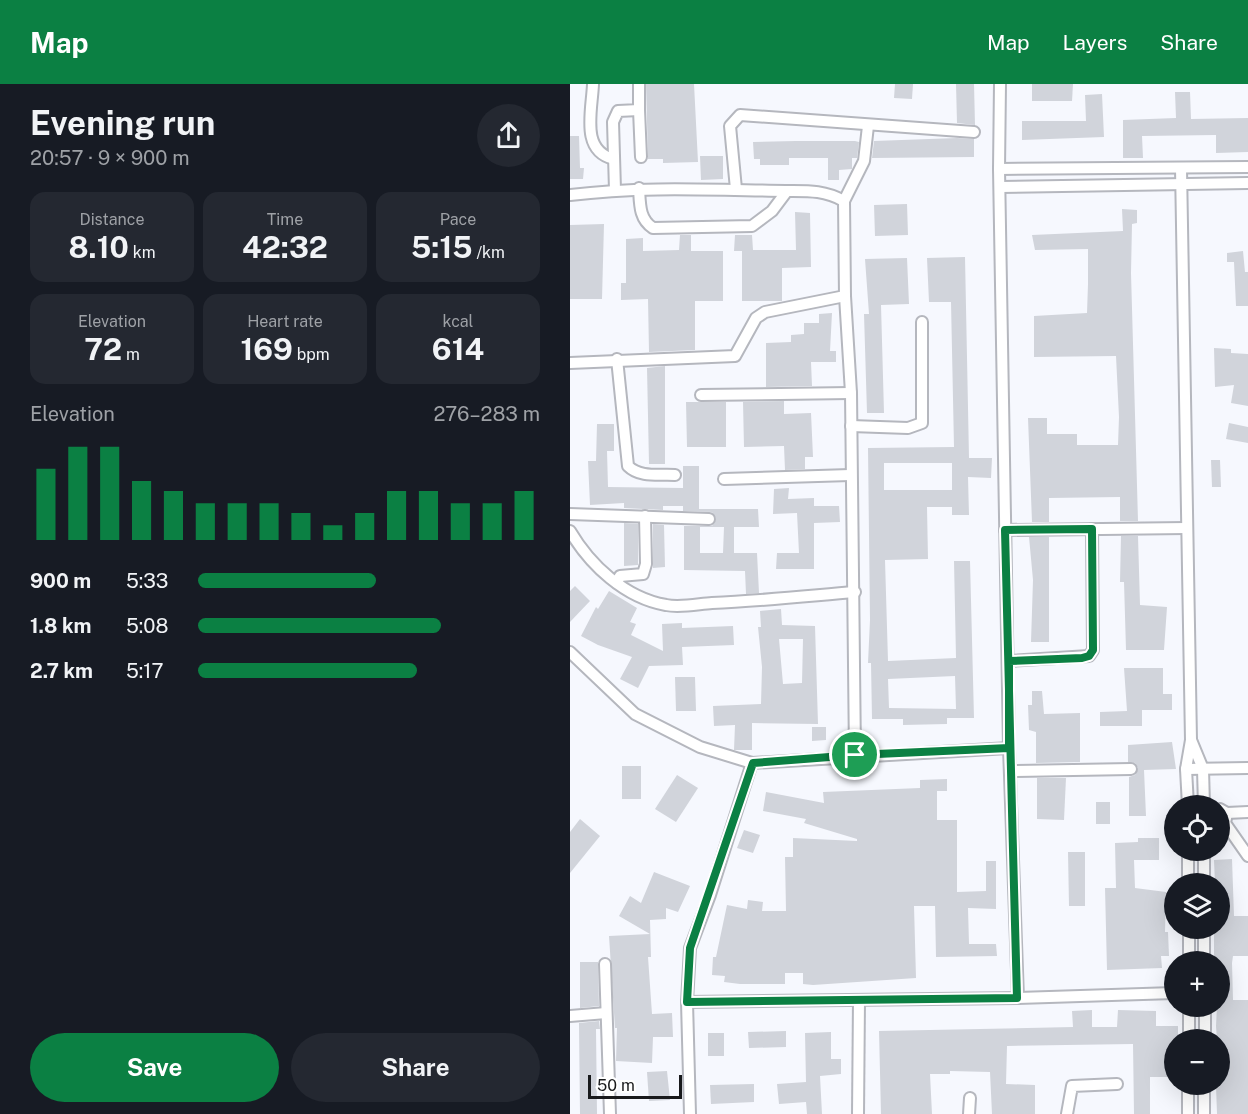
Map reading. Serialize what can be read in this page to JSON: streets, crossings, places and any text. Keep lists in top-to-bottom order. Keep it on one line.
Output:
{"scale_bar":"50 m","page":{"header":"Map","nav":["Map","Layers","Share"],"heading":["Evening run","20:57 · 9 × 900 m"],"stats":[["Distance","8.10 km"],["Time","42:32"],["Pace","5:15 /km"],["Elevation","72 m"],["Heart rate","169 bpm"],["kcal","614"]],"chart":["Elevation","276–283 m"],"list":[{"name":"900 m","note":"5:33"},{"name":"1.8 km","note":"5:08"},{"name":"2.7 km","note":"5:17"}],"map_buttons":["+","−"],"buttons":["Save","Share"],"scale":"50 m"}}
